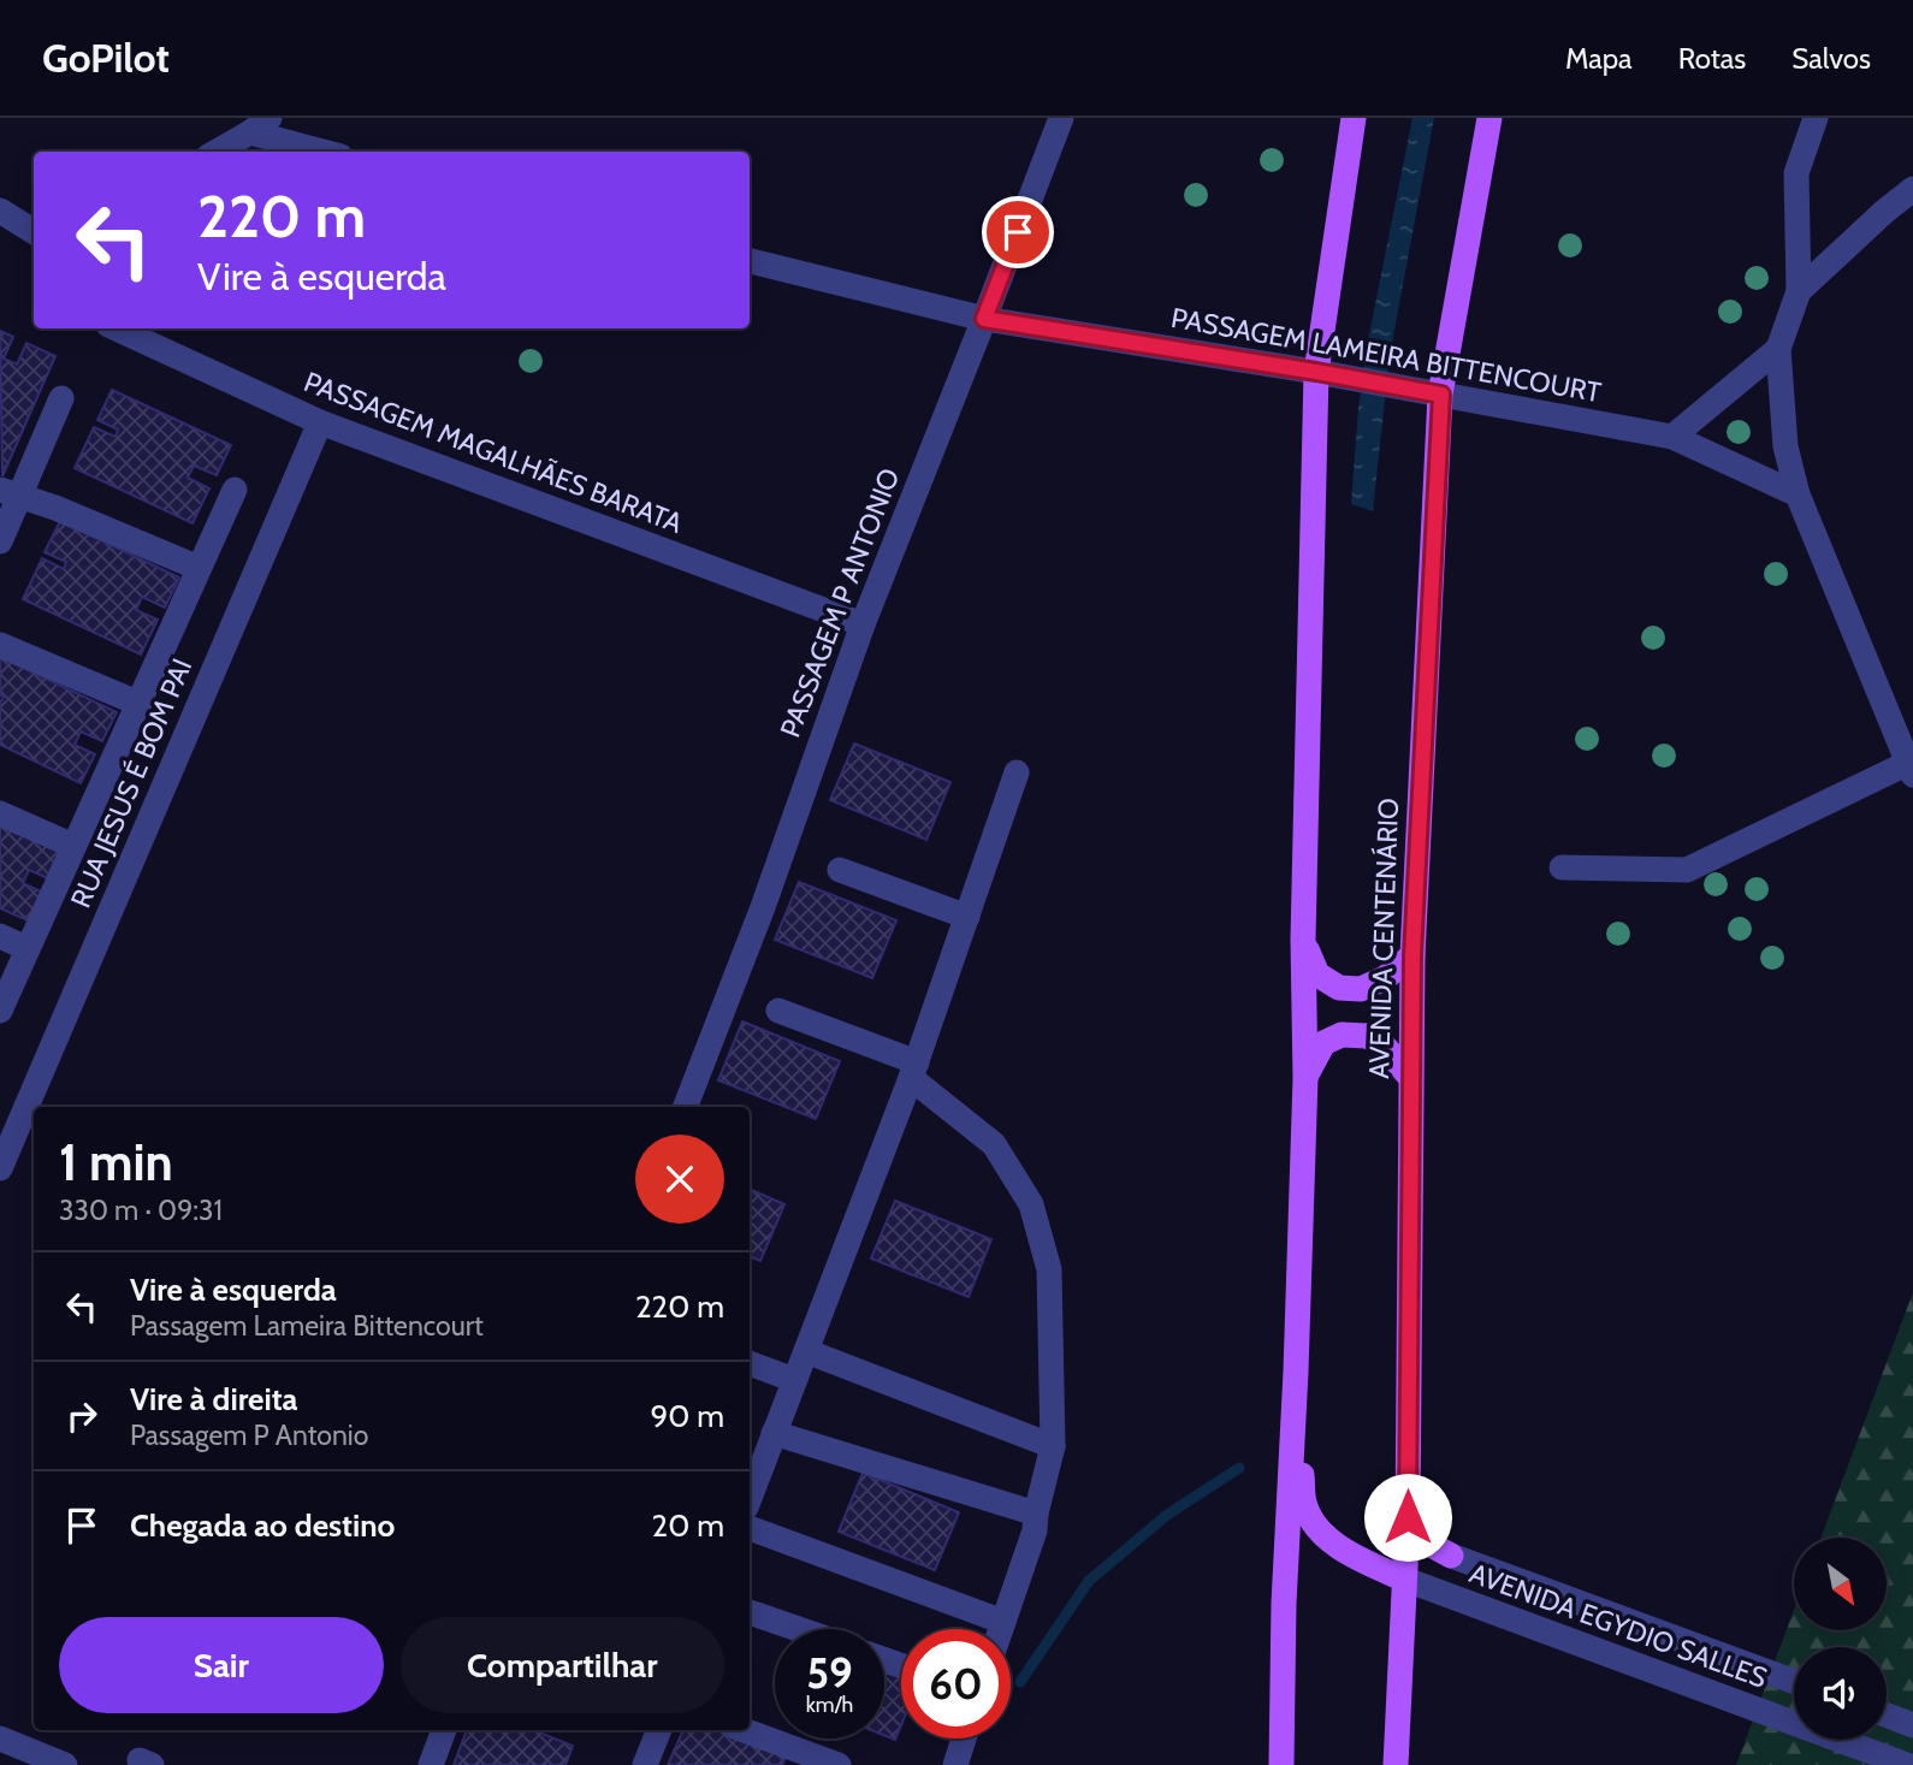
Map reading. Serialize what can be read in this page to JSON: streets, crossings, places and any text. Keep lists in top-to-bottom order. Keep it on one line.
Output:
{"streets":{"main road":["AVENIDA CENTENÁRIO"],"street":["PASSAGEM LAMEIRA BITTENCOURT","PASSAGEM MAGALHÃES BARATA","PASSAGEM P ANTONIO","RUA JESUS É BOM PAI","AVENIDA EGYDIO SALLES"]},"crossings":[["PASSAGEM LAMEIRA BITTENCOURT","PASSAGEM P ANTONIO"],["PASSAGEM LAMEIRA BITTENCOURT","AVENIDA CENTENÁRIO"],["PASSAGEM MAGALHÃES BARATA","PASSAGEM P ANTONIO"],["PASSAGEM MAGALHÃES BARATA","RUA JESUS É BOM PAI"],["AVENIDA CENTENÁRIO","AVENIDA EGYDIO SALLES"]],"north":"bottom right","page":{"header":"GoPilot","nav":["Mapa","Rotas","Salvos"],"turn":["220 m","Vire à esquerda"],"heading":["1 min","330 m · 09:31"],"list":[{"name":"Vire à esquerda","note":"Passagem Lameira Bittencourt","value":"220 m"},{"name":"Vire à direita","note":"Passagem P Antonio","value":"90 m"},{"name":"Chegada ao destino","value":"20 m"}],"buttons":["Sair","Compartilhar"],"speed":"59 km/h","limit":"60"}}
